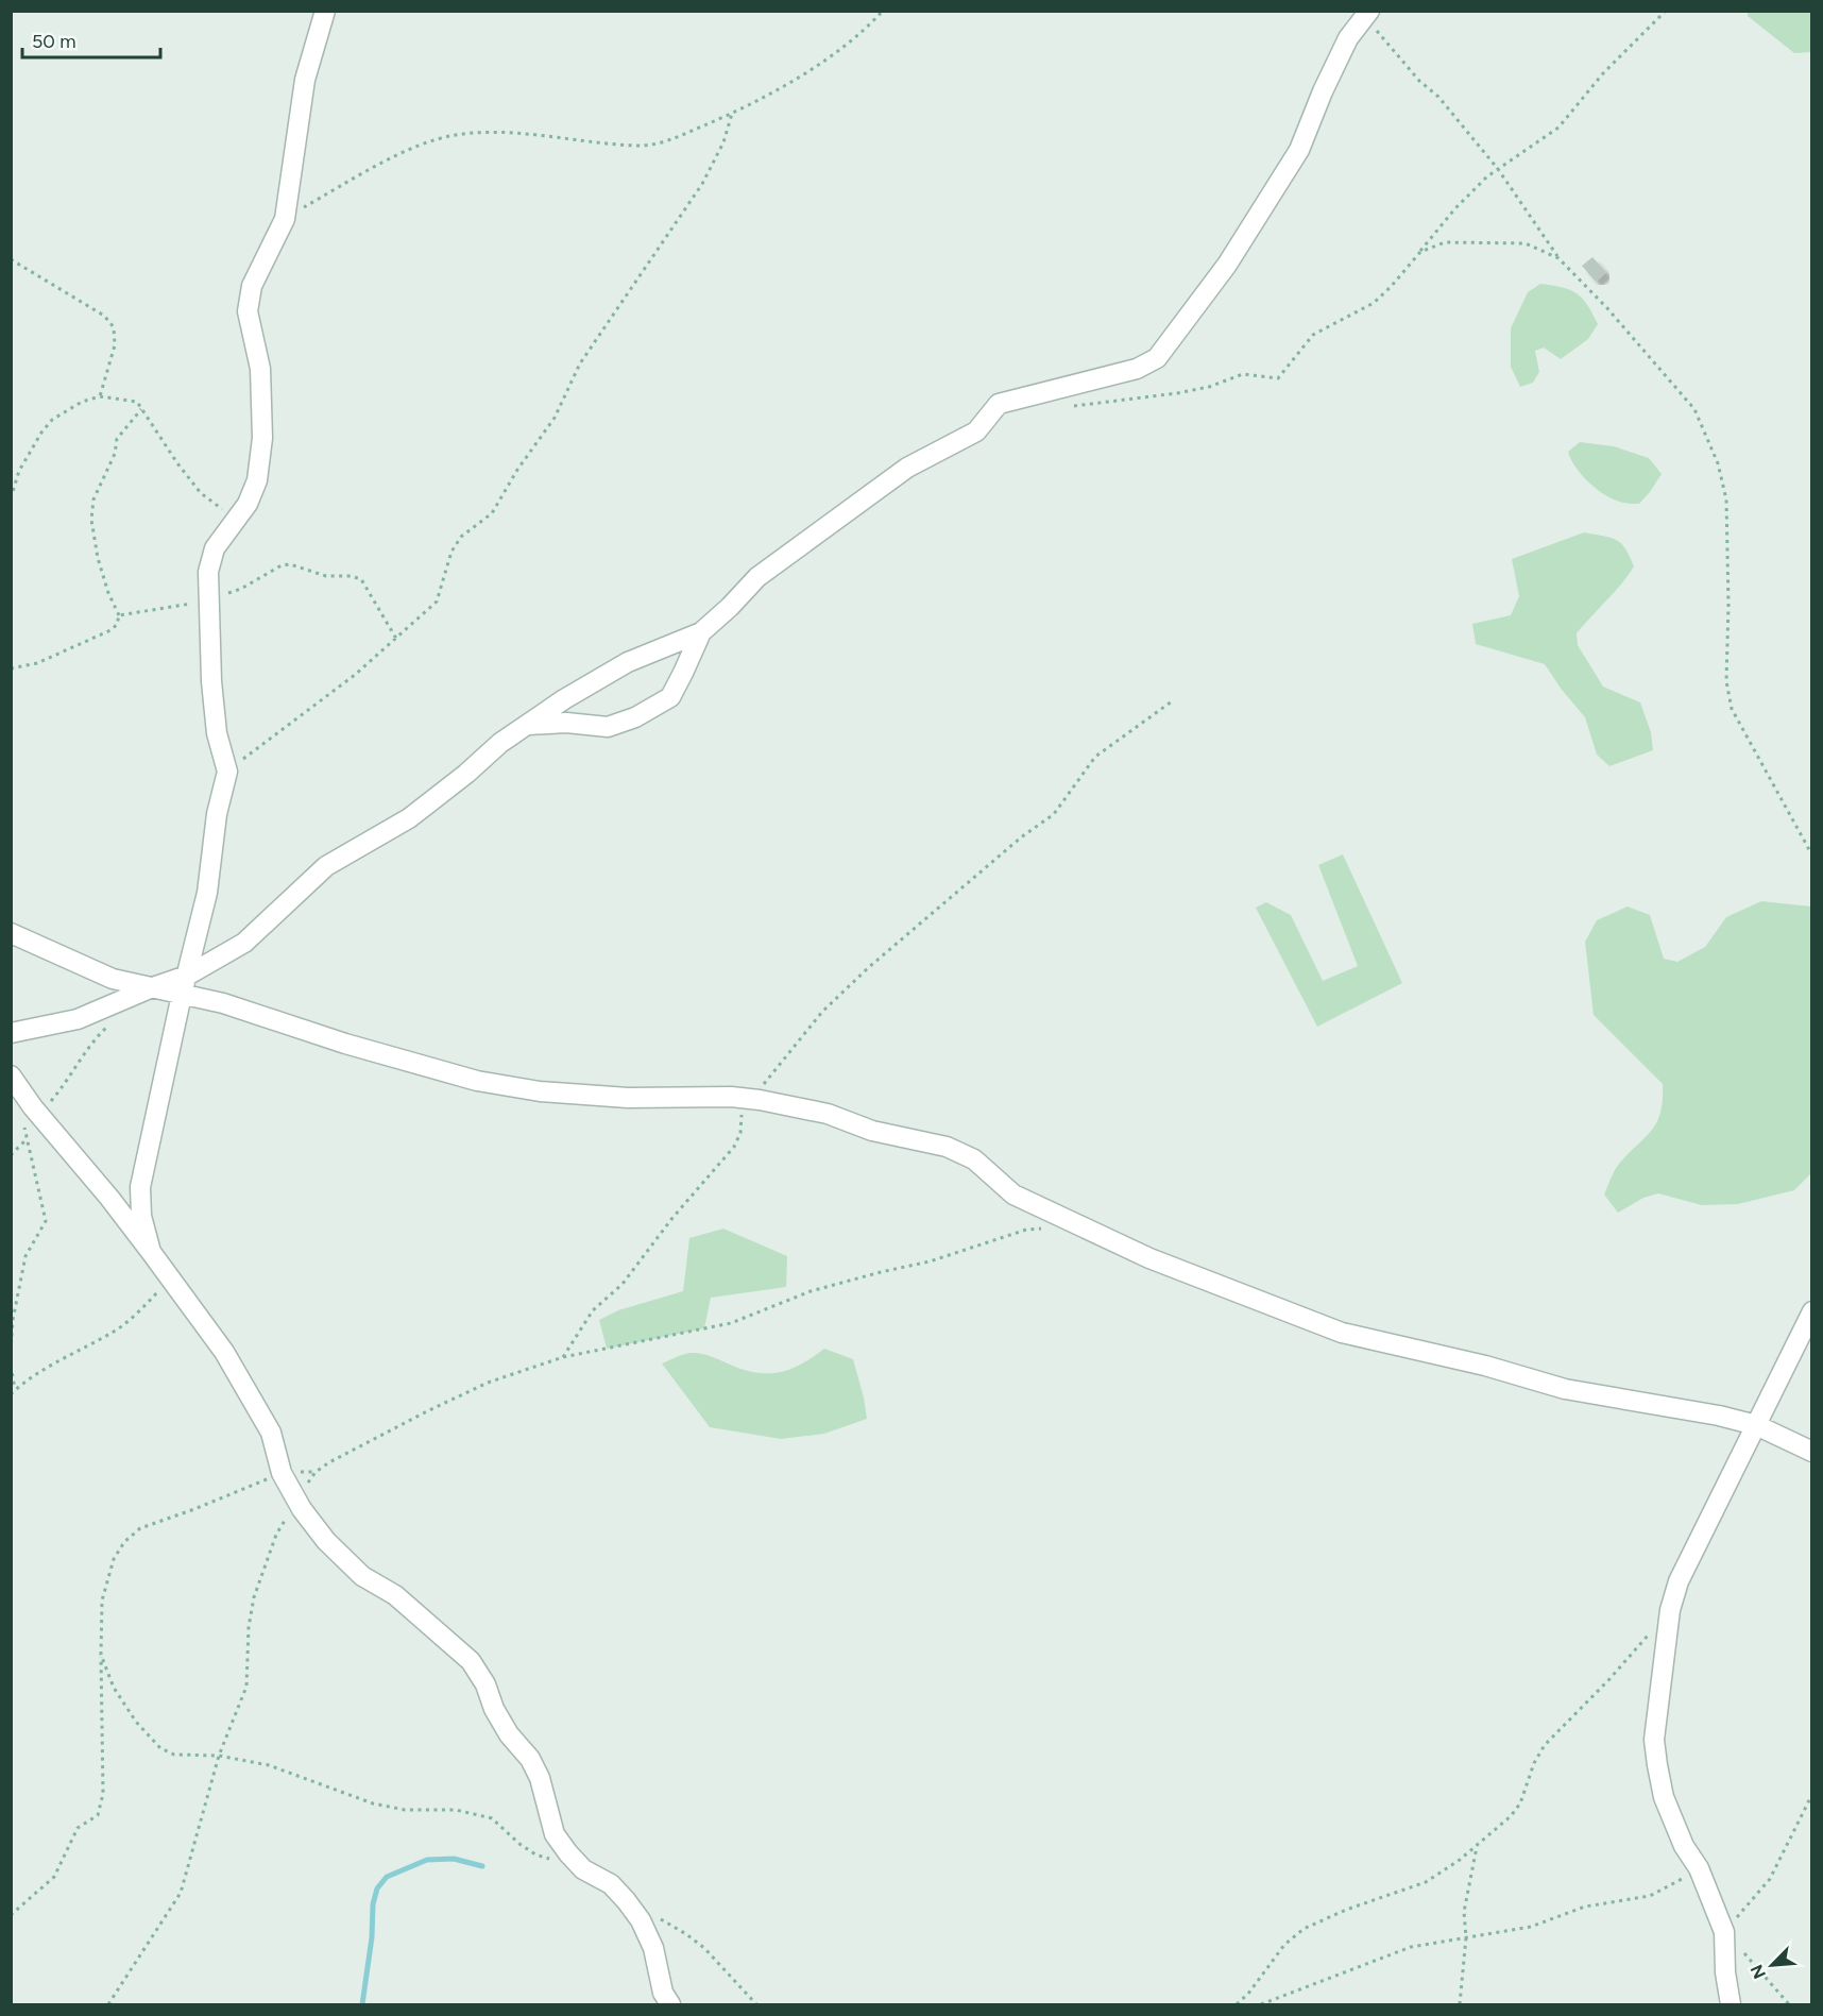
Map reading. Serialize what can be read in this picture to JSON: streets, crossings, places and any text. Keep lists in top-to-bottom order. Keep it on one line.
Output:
{"scale_bar":"50 m","north":"bottom left"}
